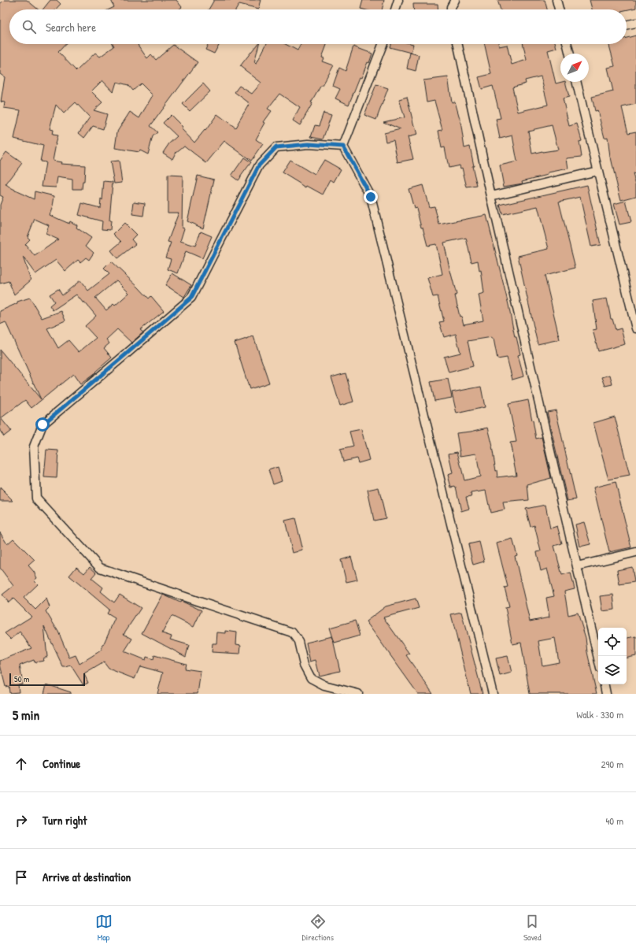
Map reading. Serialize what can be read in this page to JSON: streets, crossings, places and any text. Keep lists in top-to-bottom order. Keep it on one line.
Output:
{"scale_bar":"50 m","north":"top right","page":{"search":"Search here","scale":"50 m","heading":["5 min","Walk · 330 m"],"list":[["Continue","290 m"],["Turn right","40 m"],"Arrive at destination"],"nav":["Map","Directions","Saved"]}}
